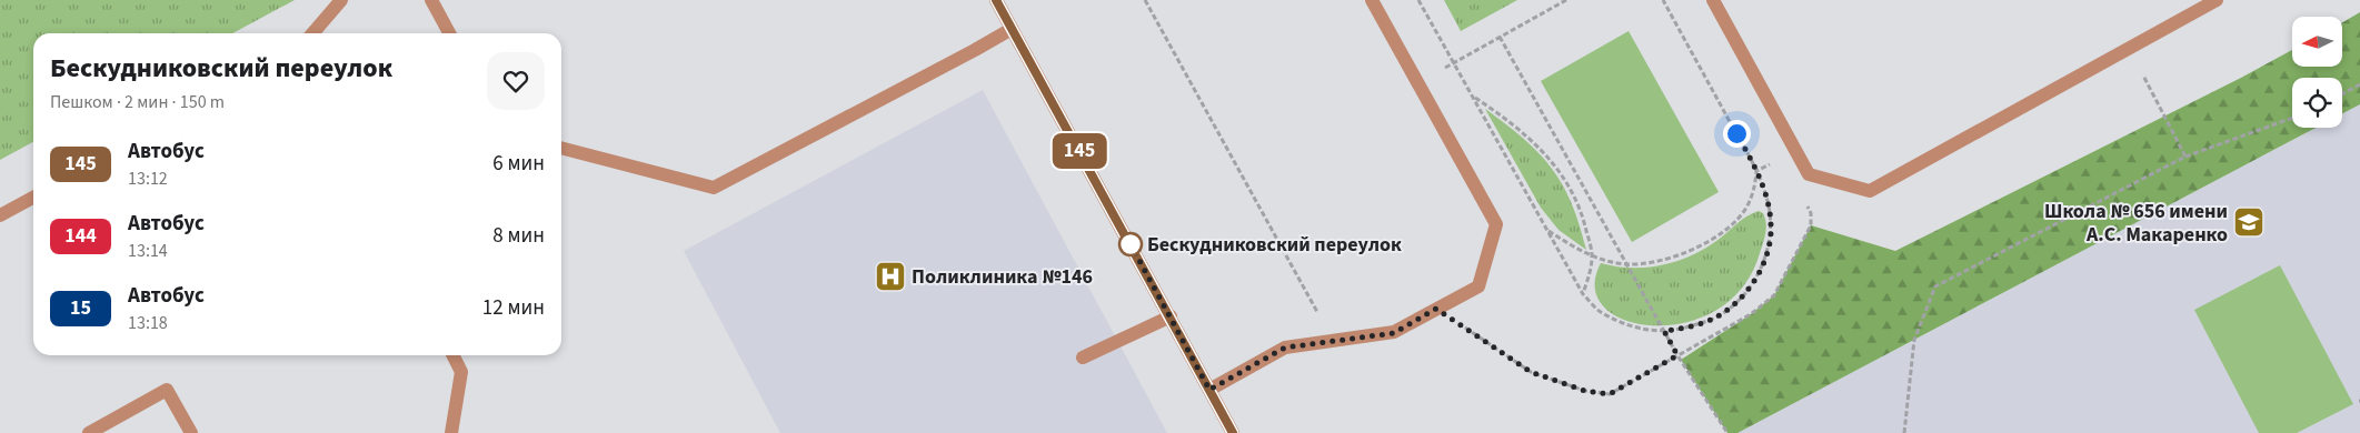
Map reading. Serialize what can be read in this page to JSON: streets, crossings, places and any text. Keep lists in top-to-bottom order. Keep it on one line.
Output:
{"places":{"school or university":["Школа № 656 имени А.С. Макаренко"],"other":["Бескудниковский переулок"],"hospital":["Поликлиника №146"]},"lines":["bus line 145"],"north":"left","page":{"on_map":"145","heading":["Бескудниковский переулок","Пешком · 2 мин · 150 m"],"list":[{"mark":"145","name":"Автобус","note":"13:12","value":"6 мин"},{"mark":"144","name":"Автобус","note":"13:14","value":"8 мин"},{"mark":"15","name":"Автобус","note":"13:18","value":"12 мин"}]}}
